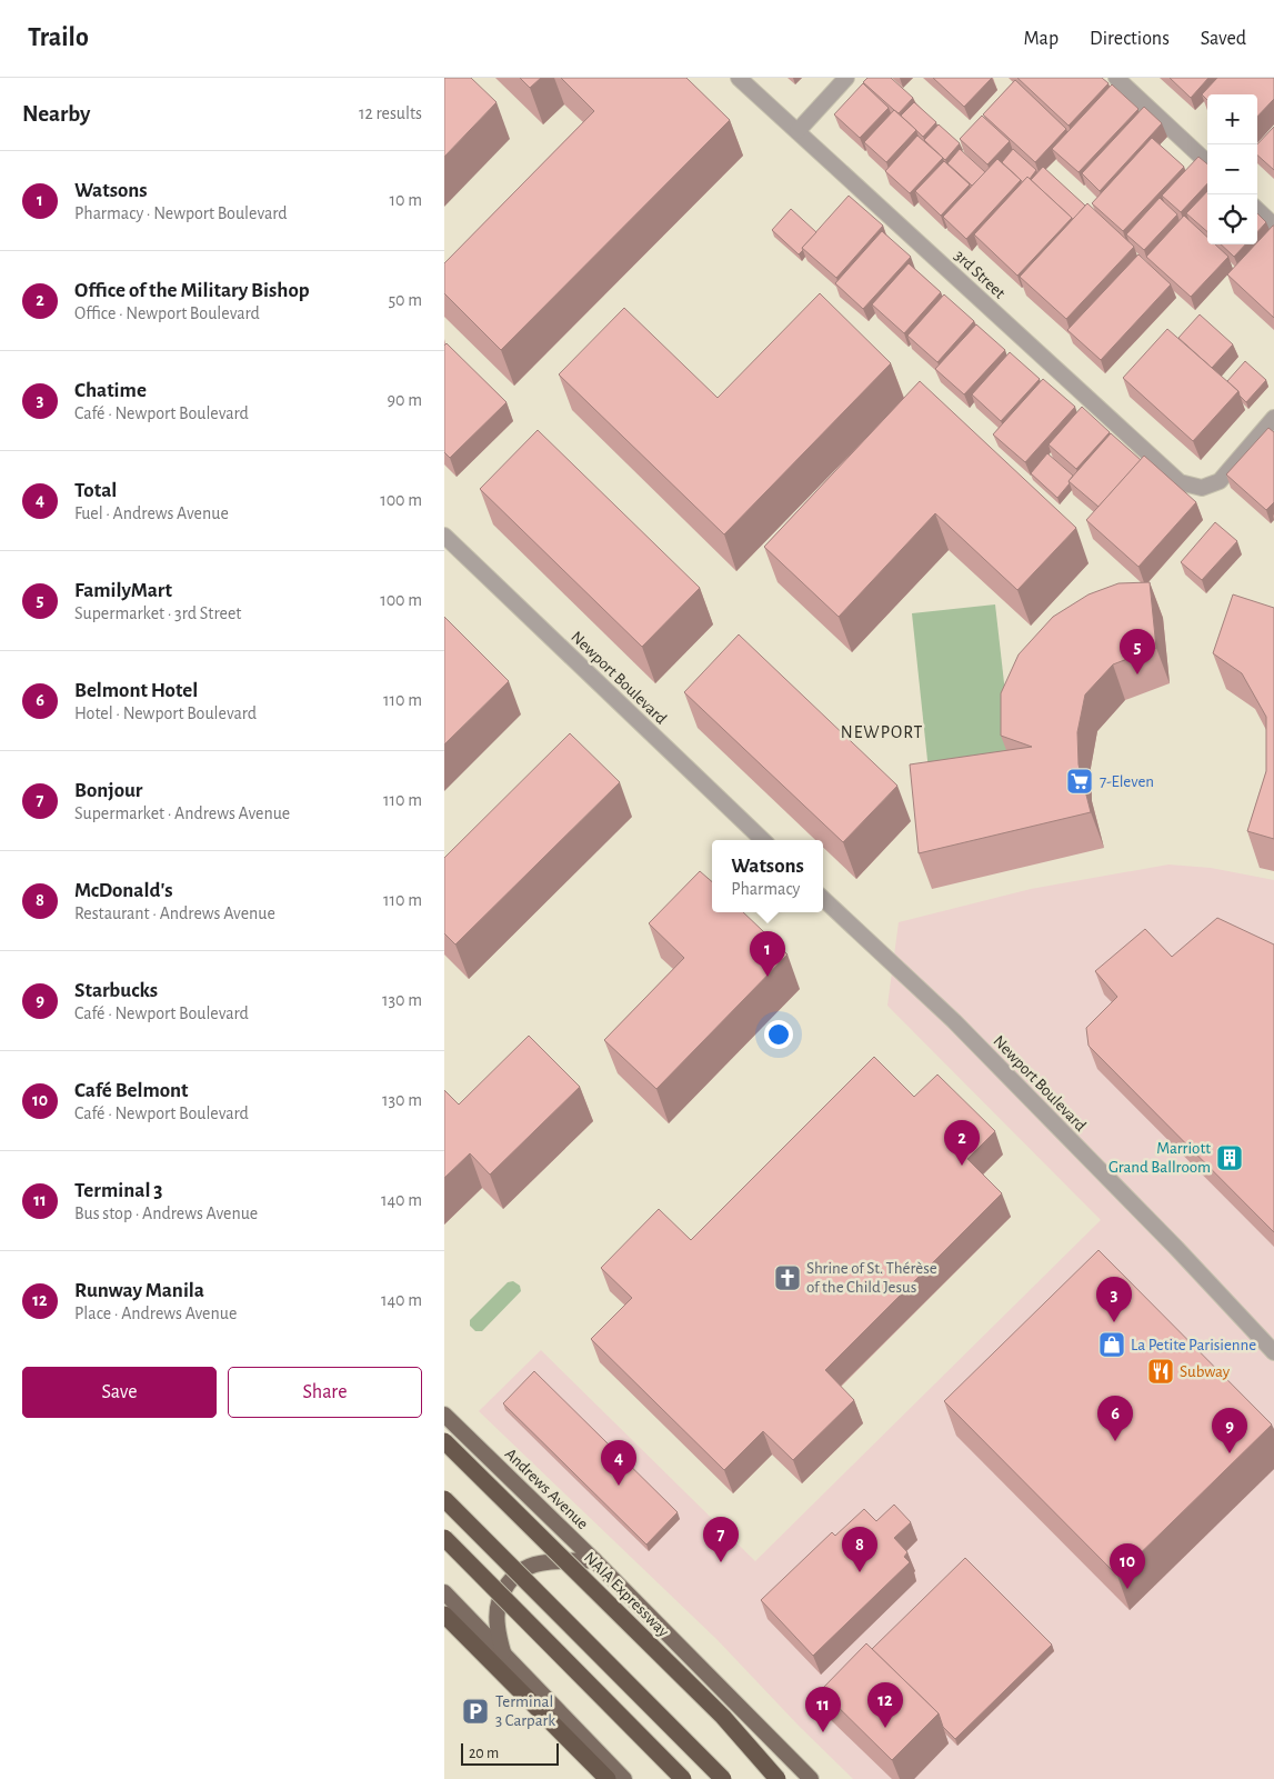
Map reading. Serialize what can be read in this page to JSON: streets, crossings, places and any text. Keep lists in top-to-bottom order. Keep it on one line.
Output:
{"streets":{"highway":["NAIA Expressway"],"main road":["Andrews Avenue"],"street":["3rd Street","Newport Boulevard"]},"districts":["NEWPORT"],"places":{"supermarket":["7-Eleven"],"building":["Marriott Grand Ballroom"],"church":["Shrine of St. Thérèse of the Child Jesus"],"shop":["La Petite Parisienne"],"restaurant":["Subway"],"parking":["Terminal 3 Carpark"]},"scale_bar":"20 m","page":{"header":"Trailo","nav":["Map","Directions","Saved"],"heading":["Nearby","12 results"],"map_buttons":["+","−"],"list":[{"mark":"1","name":"Watsons","note":"Pharmacy · Newport Boulevard","value":"10 m"},{"mark":"2","name":"Office of the Military Bishop","note":"Office · Newport Boulevard","value":"50 m"},{"mark":"3","name":"Chatime","note":"Café · Newport Boulevard","value":"90 m"},{"mark":"4","name":"Total","note":"Fuel · Andrews Avenue","value":"100 m"},{"mark":"5","name":"FamilyMart","note":"Supermarket · 3rd Street","value":"100 m"},{"mark":"6","name":"Belmont Hotel","note":"Hotel · Newport Boulevard","value":"110 m"},{"mark":"7","name":"Bonjour","note":"Supermarket · Andrews Avenue","value":"110 m"},{"mark":"8","name":"McDonald's","note":"Restaurant · Andrews Avenue","value":"110 m"},{"mark":"9","name":"Starbucks","note":"Café · Newport Boulevard","value":"130 m"},{"mark":"10","name":"Café Belmont","note":"Café · Newport Boulevard","value":"130 m"},{"mark":"11","name":"Terminal 3","note":"Bus stop · Andrews Avenue","value":"140 m"},{"mark":"12","name":"Runway Manila","note":"Place · Andrews Avenue","value":"140 m"}],"pins":["5","1","2","3","6","9","4","7","8","10","12","11"],"popup":["Watsons","Pharmacy"],"buttons":["Save","Share"],"scale":"20 m"}}
